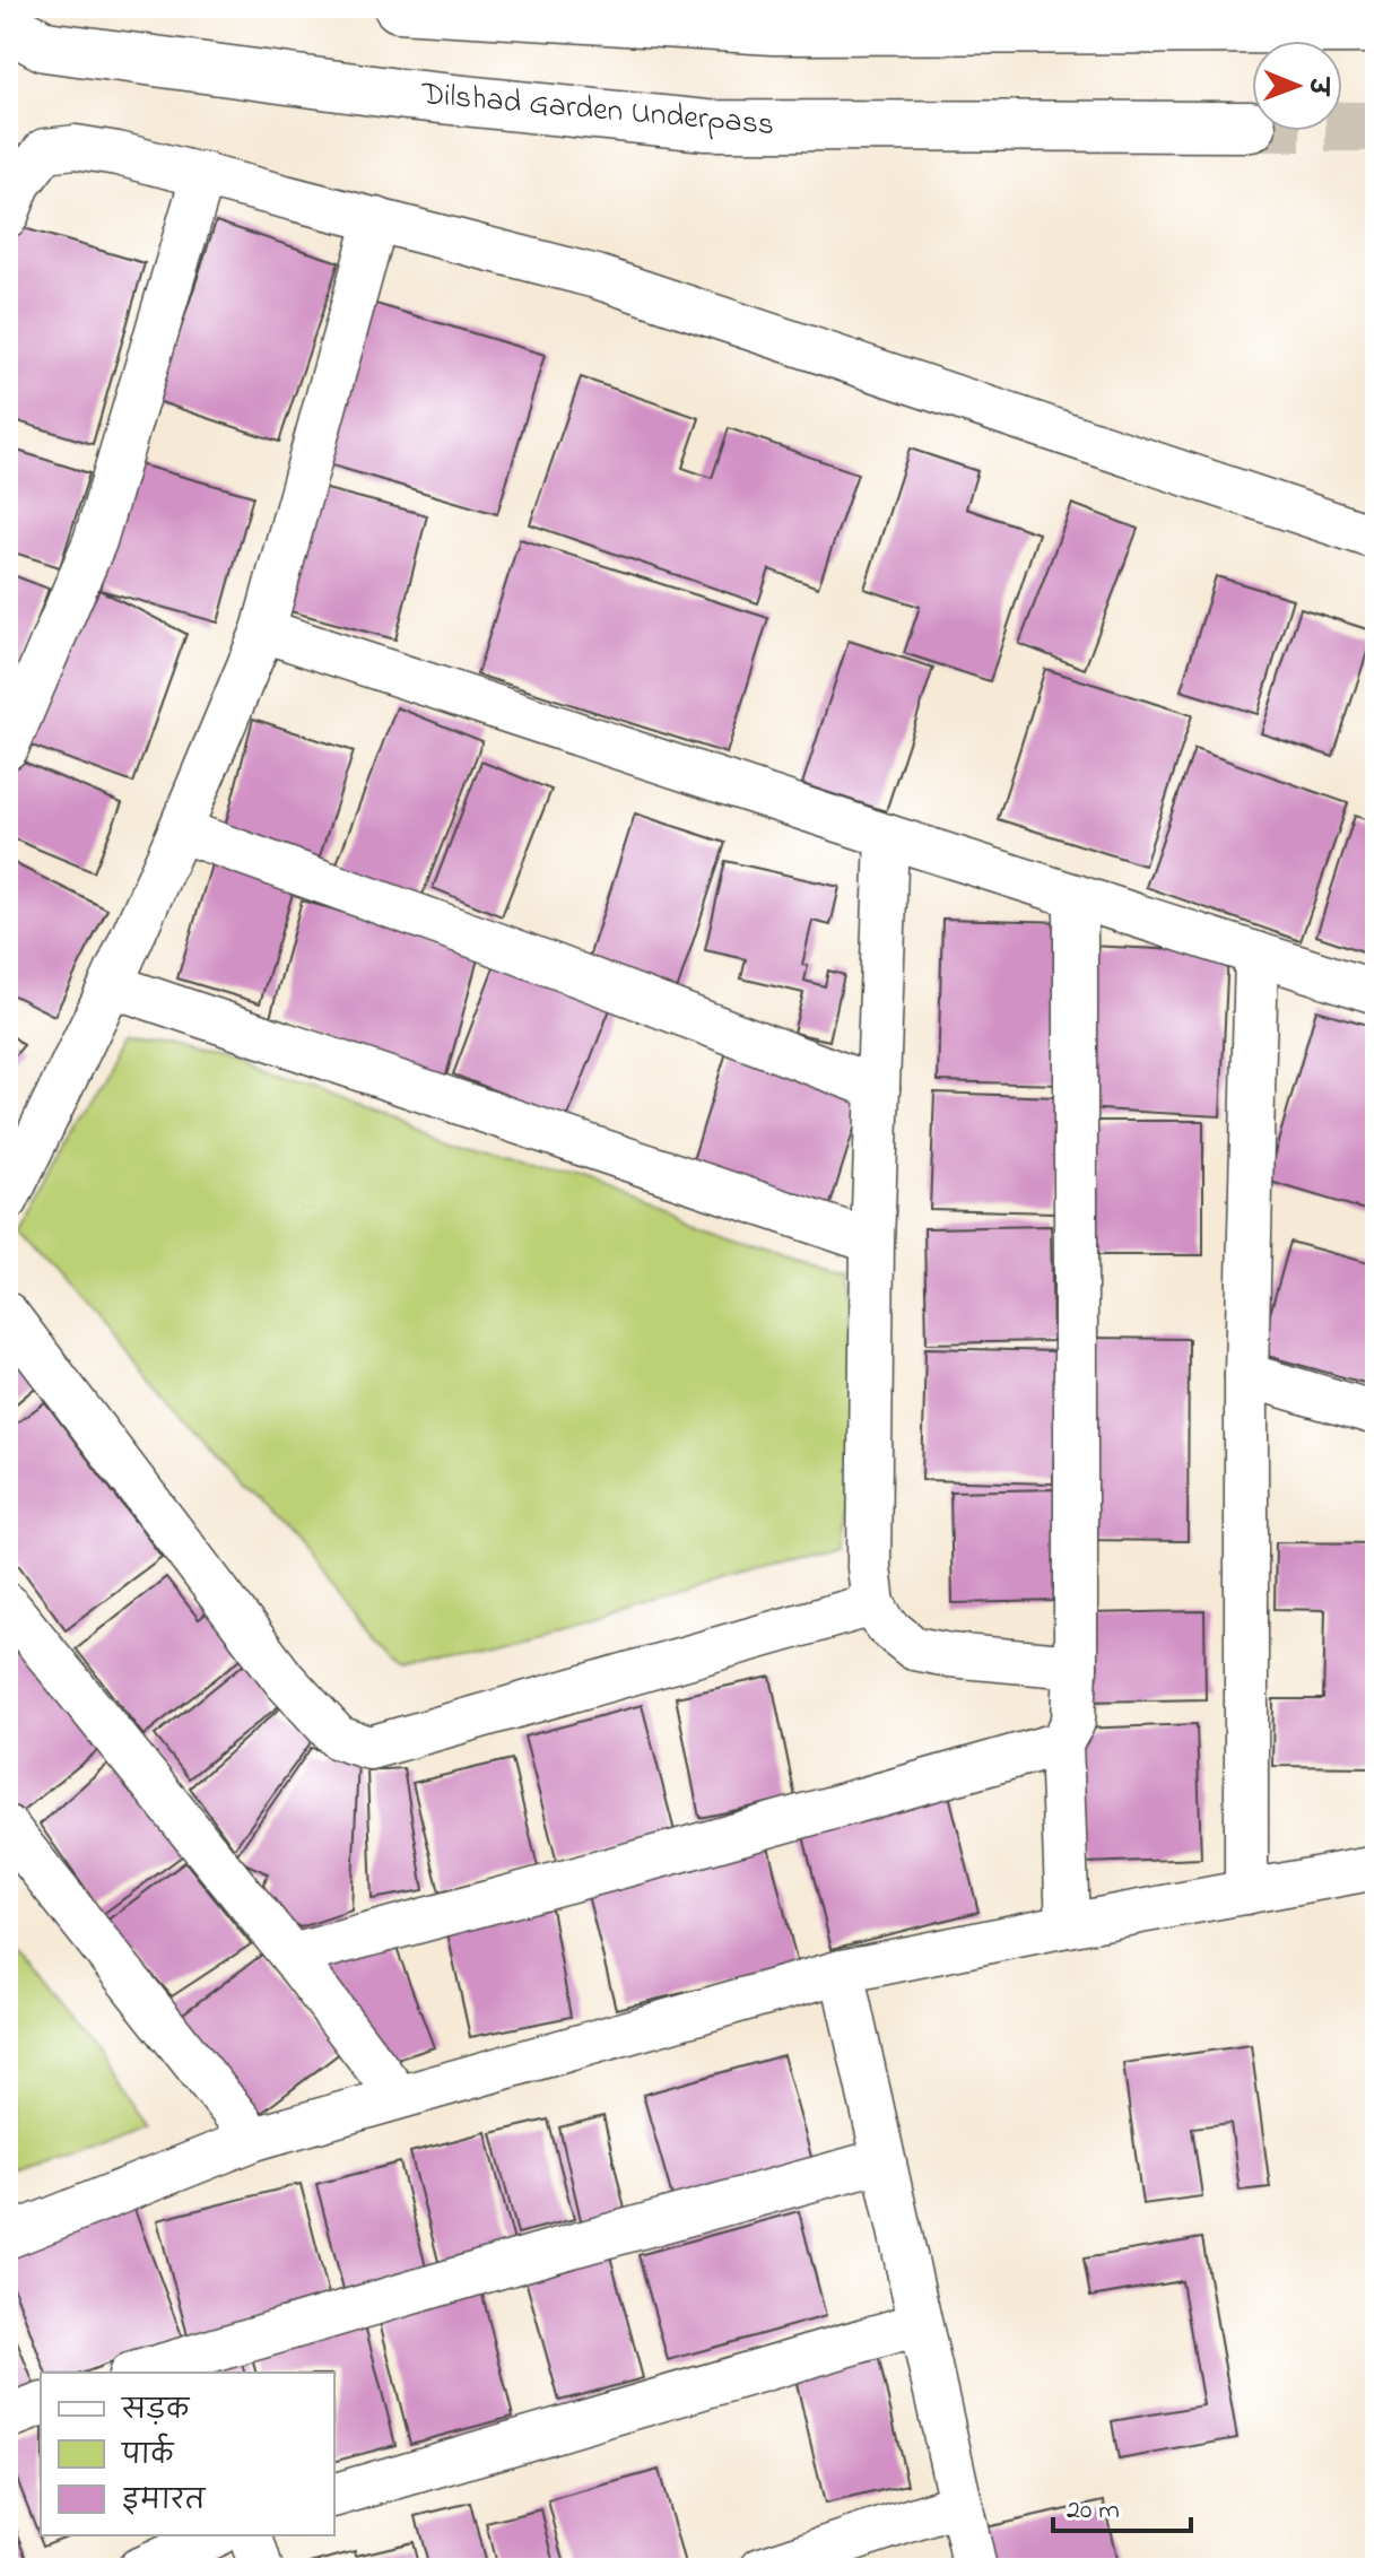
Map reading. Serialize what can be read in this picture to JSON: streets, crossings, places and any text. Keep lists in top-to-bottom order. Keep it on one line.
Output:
{"streets":{"main road":["Dilshad Garden Underpass"]},"legend":["सड़क","पार्क","इमारत"],"scale_bar":"20 m","north":"right"}
